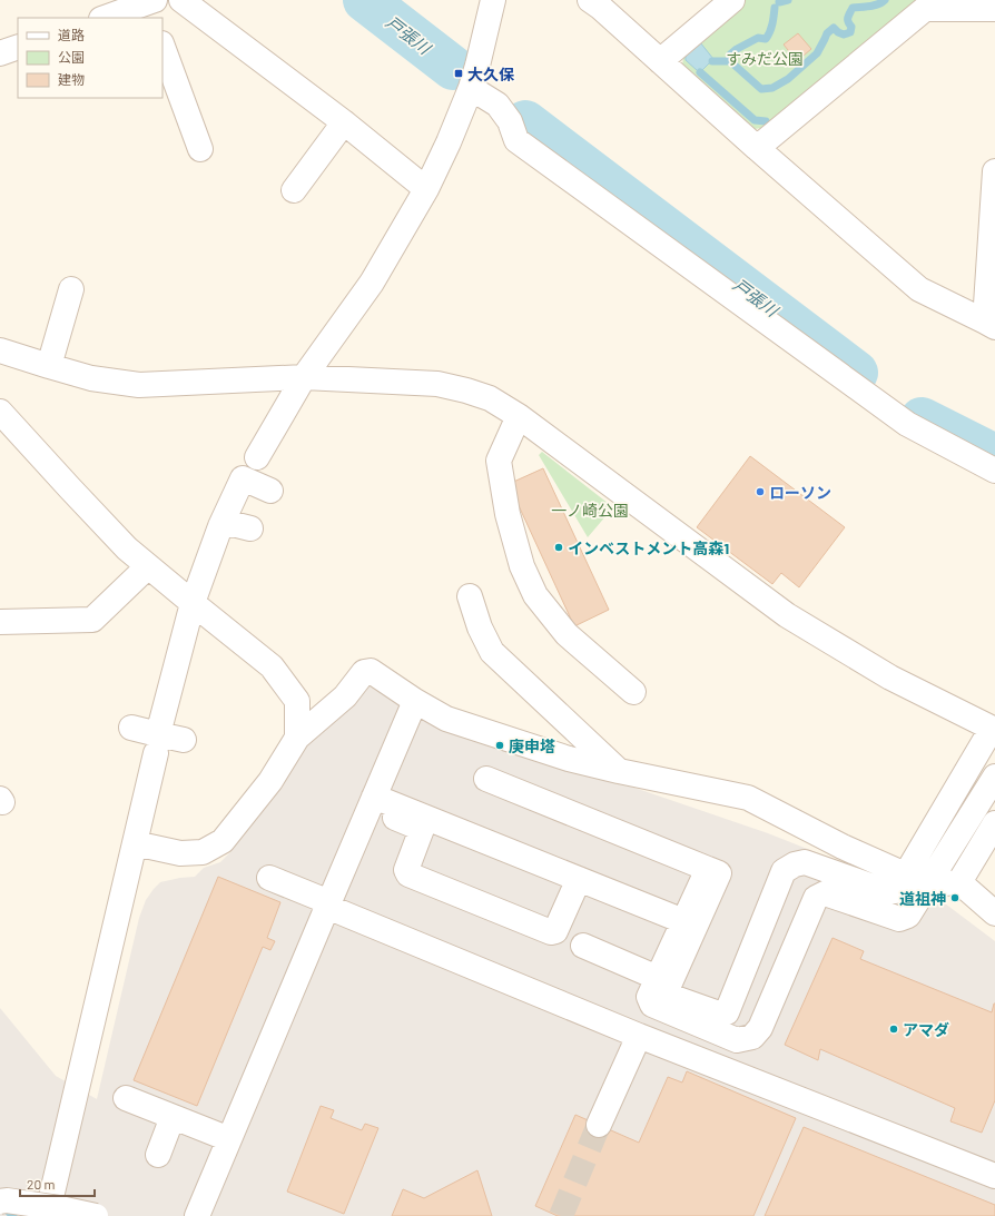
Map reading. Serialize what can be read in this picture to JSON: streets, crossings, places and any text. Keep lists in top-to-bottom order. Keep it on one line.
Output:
{"water":["戸張川"],"parks":["すみだ公園","一ノ崎公園"],"places":{"transit":["大久保"],"other":["ローソン","インベストメント高森1","庚申塔","道祖神","アマダ"]},"legend":["道路","公園","建物"],"scale_bar":"20 m"}
